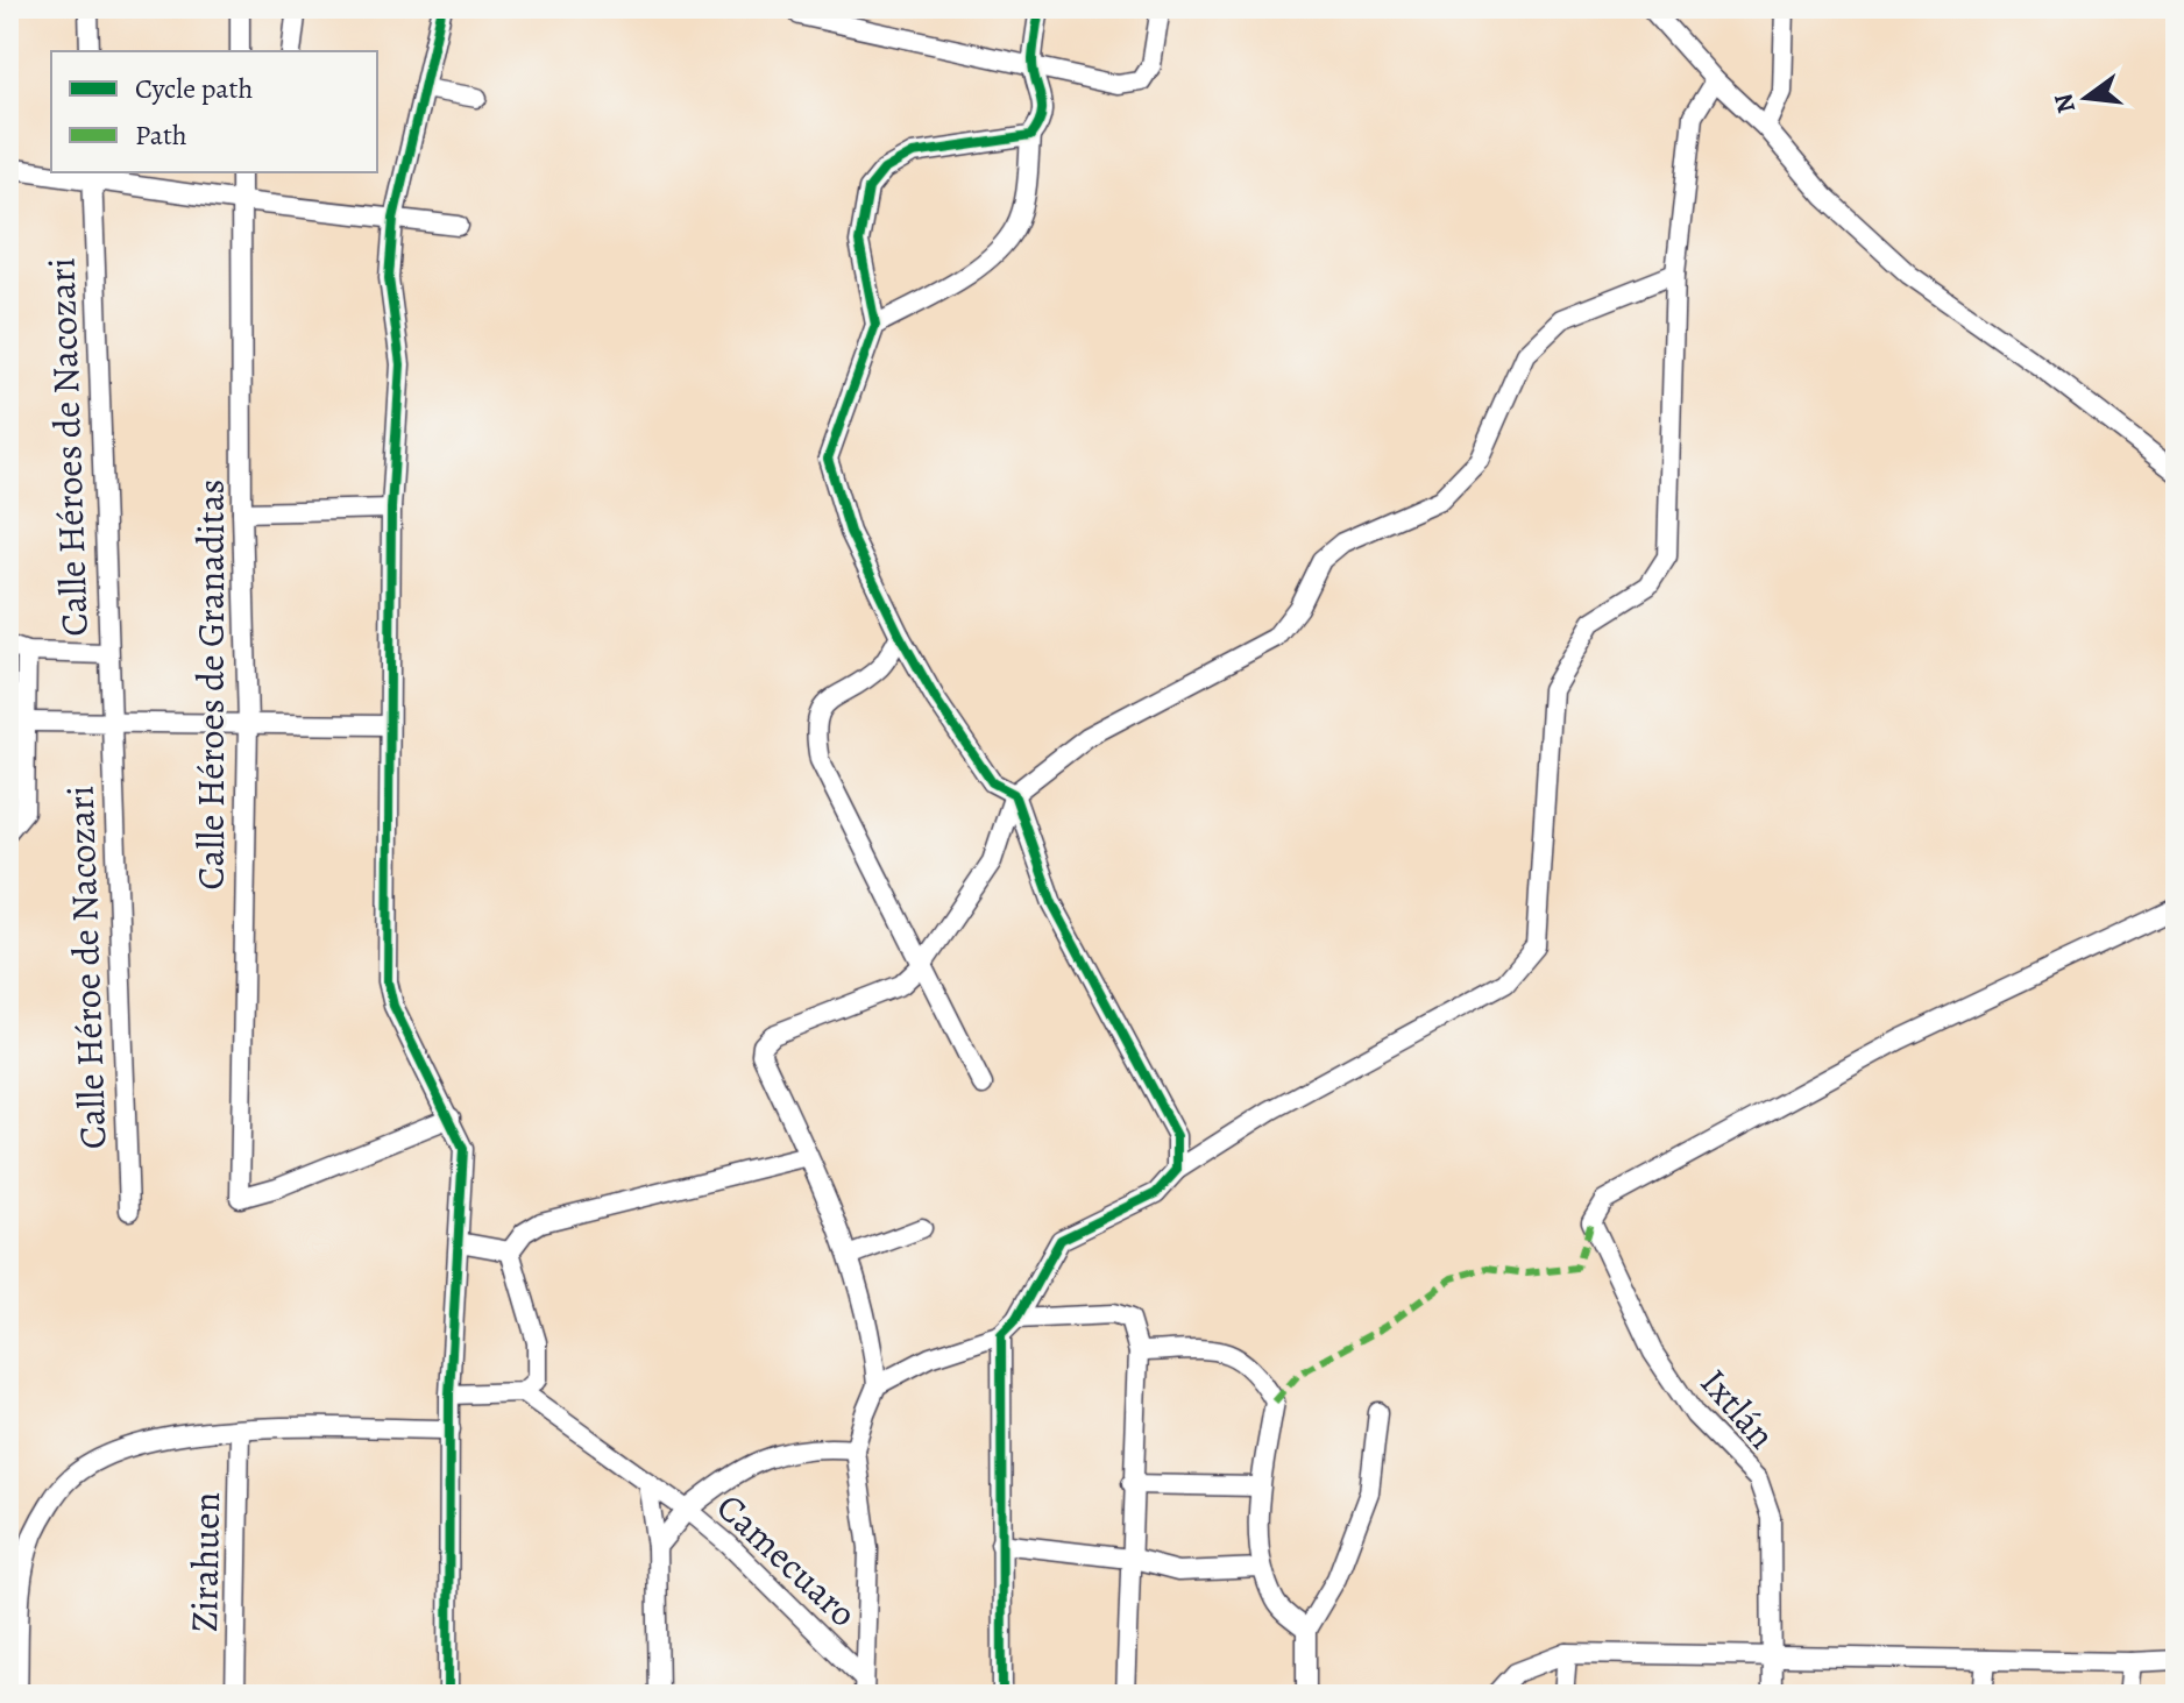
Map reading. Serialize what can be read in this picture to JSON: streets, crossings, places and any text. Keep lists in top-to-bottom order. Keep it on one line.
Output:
{"streets":{"street":["Calle Héroes de Nacozari","Calle Héroes de Granaditas","Calle Héroe de Nacozari","Ixtlán","Camecuaro","Zirahuen"]},"crossings":[["Calle Héroes de Nacozari","Calle Héroe de Nacozari"]],"legend":["Cycle path","Path"],"north":"left"}
